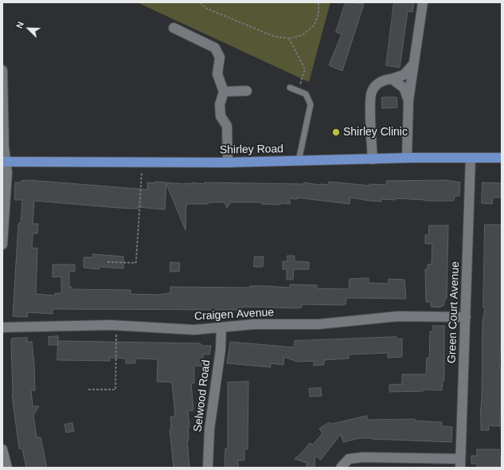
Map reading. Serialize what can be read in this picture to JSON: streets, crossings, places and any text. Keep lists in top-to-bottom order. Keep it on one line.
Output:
{"streets":{"main road":["Shirley Road"],"street":["Green Court Avenue","Craigen Avenue","Selwood Road"]},"crossings":[["Shirley Road","Green Court Avenue"],["Green Court Avenue","Craigen Avenue"],["Craigen Avenue","Selwood Road"]],"places":["Shirley Clinic"],"north":"top left"}
